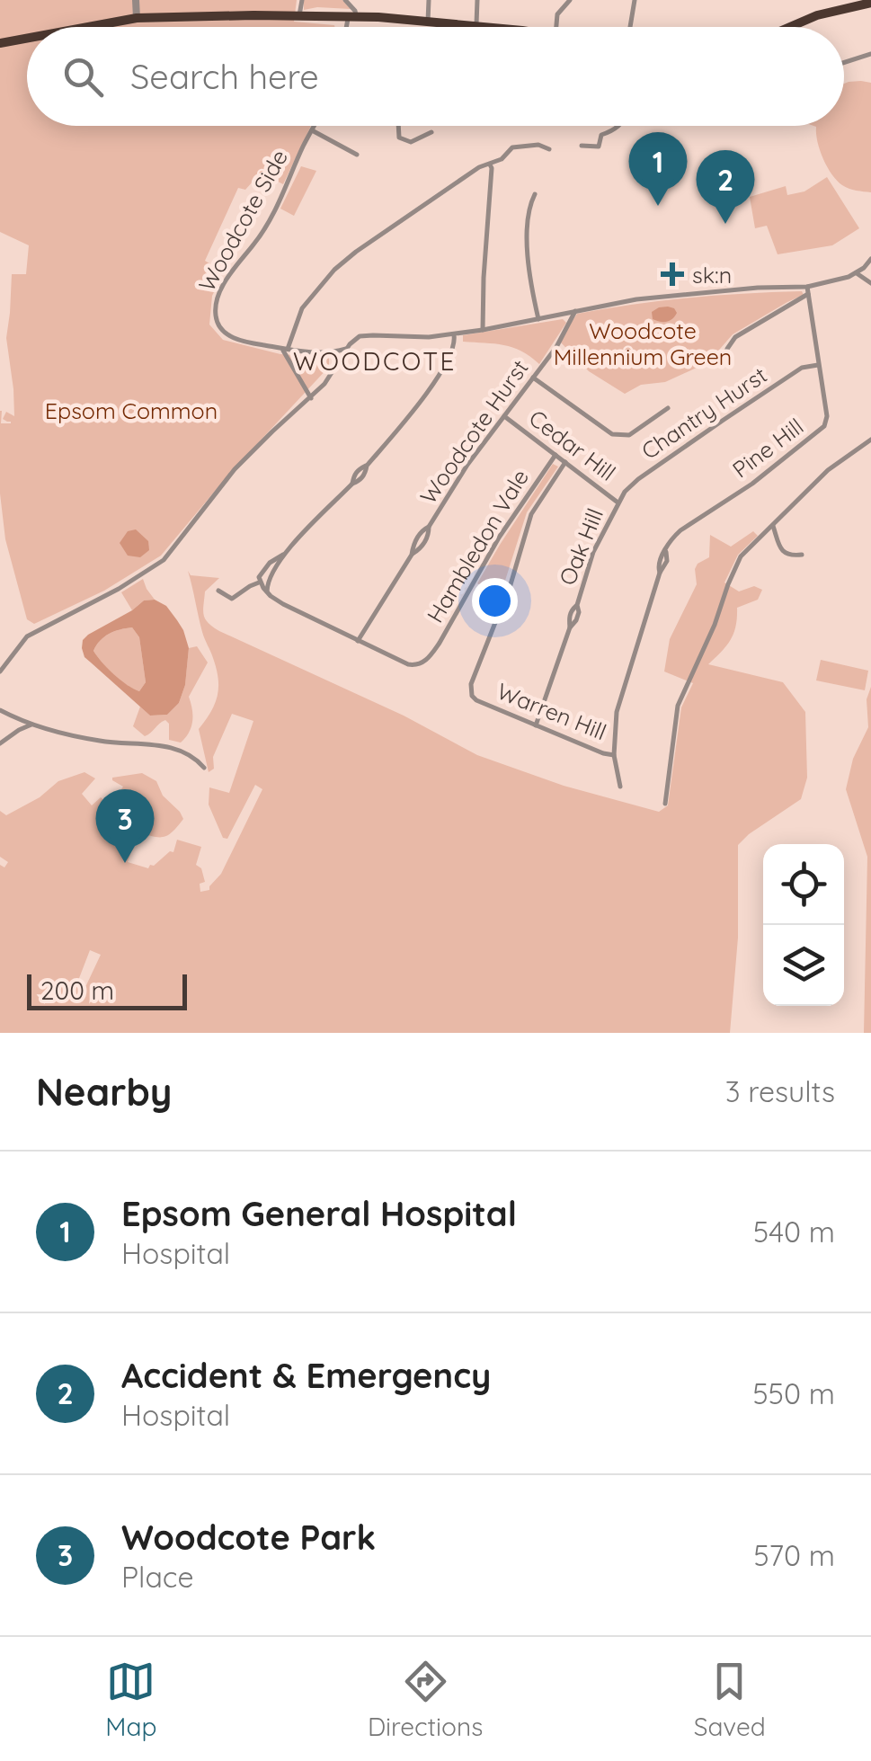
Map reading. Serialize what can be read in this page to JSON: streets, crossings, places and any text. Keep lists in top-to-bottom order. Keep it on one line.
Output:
{"streets":{"street":["Woodcote Side","Chantry Hurst","Woodcote Hurst","Cedar Hill","Pine Hill","Hambledon Vale","Oak Hill","Warren Hill"]},"crossings":[["Woodcote Side","Woodcote Hurst"],["Woodcote Side","Pine Hill"],["Chantry Hurst","Cedar Hill"],["Chantry Hurst","Pine Hill"],["Chantry Hurst","Oak Hill"],["Woodcote Hurst","Cedar Hill"],["Woodcote Hurst","Hambledon Vale"],["Cedar Hill","Hambledon Vale"],["Cedar Hill","Oak Hill"],["Cedar Hill","Warren Hill"],["Pine Hill","Warren Hill"],["Oak Hill","Warren Hill"]],"districts":["WOODCOTE"],"parks":["Woodcote Millennium Green","Epsom Common"],"places":{"health":["sk:n"]},"scale_bar":"200 m","page":{"search":"Search here","pins":["1","2","3"],"scale":"200 m","heading":["Nearby","3 results"],"list":[{"mark":"1","name":"Epsom General Hospital","note":"Hospital","value":"540 m"},{"mark":"2","name":"Accident & Emergency","note":"Hospital","value":"550 m"},{"mark":"3","name":"Woodcote Park","note":"Place","value":"570 m"}],"nav":["Map","Directions","Saved"]}}
